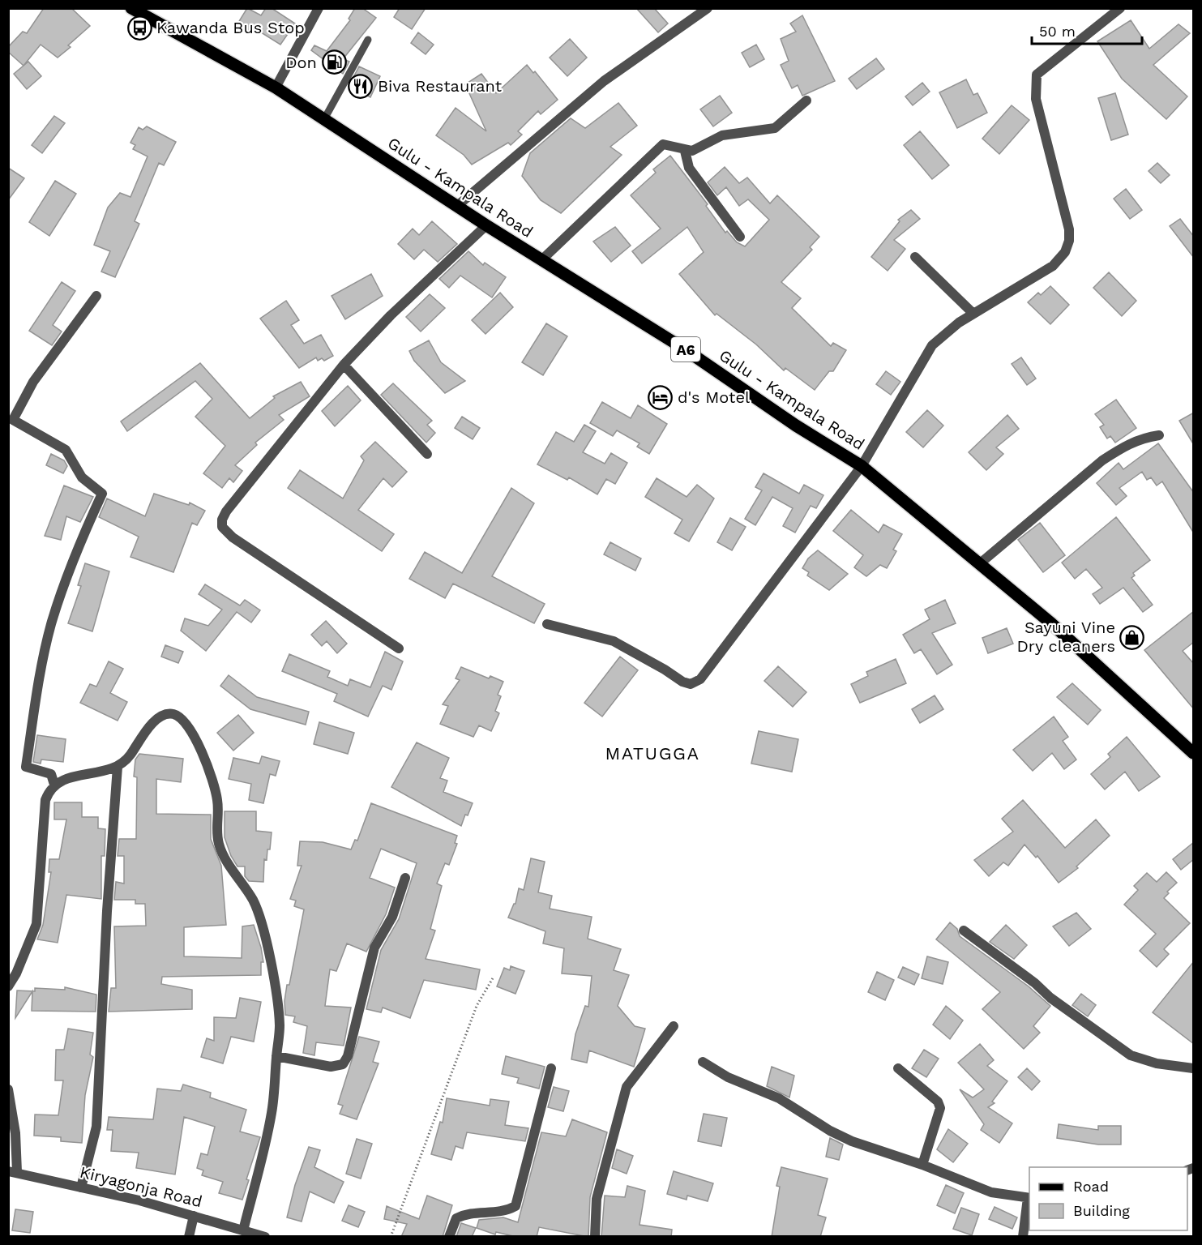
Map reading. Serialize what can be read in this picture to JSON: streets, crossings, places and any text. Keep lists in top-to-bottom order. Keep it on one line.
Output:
{"streets":{"main road":["Gulu - Kampala Road","A6"],"street":["Kiryagonja Road"]},"districts":["MATUGGA"],"places":{"bus stop":["Kawanda Bus Stop"],"fuel station":["Don"],"restaurant":["Biva Restaurant"],"hotel":["d's Motel"],"shop":["Sayuni Vine Dry cleaners"]},"legend":["Road","Building"],"scale_bar":"50 m"}
